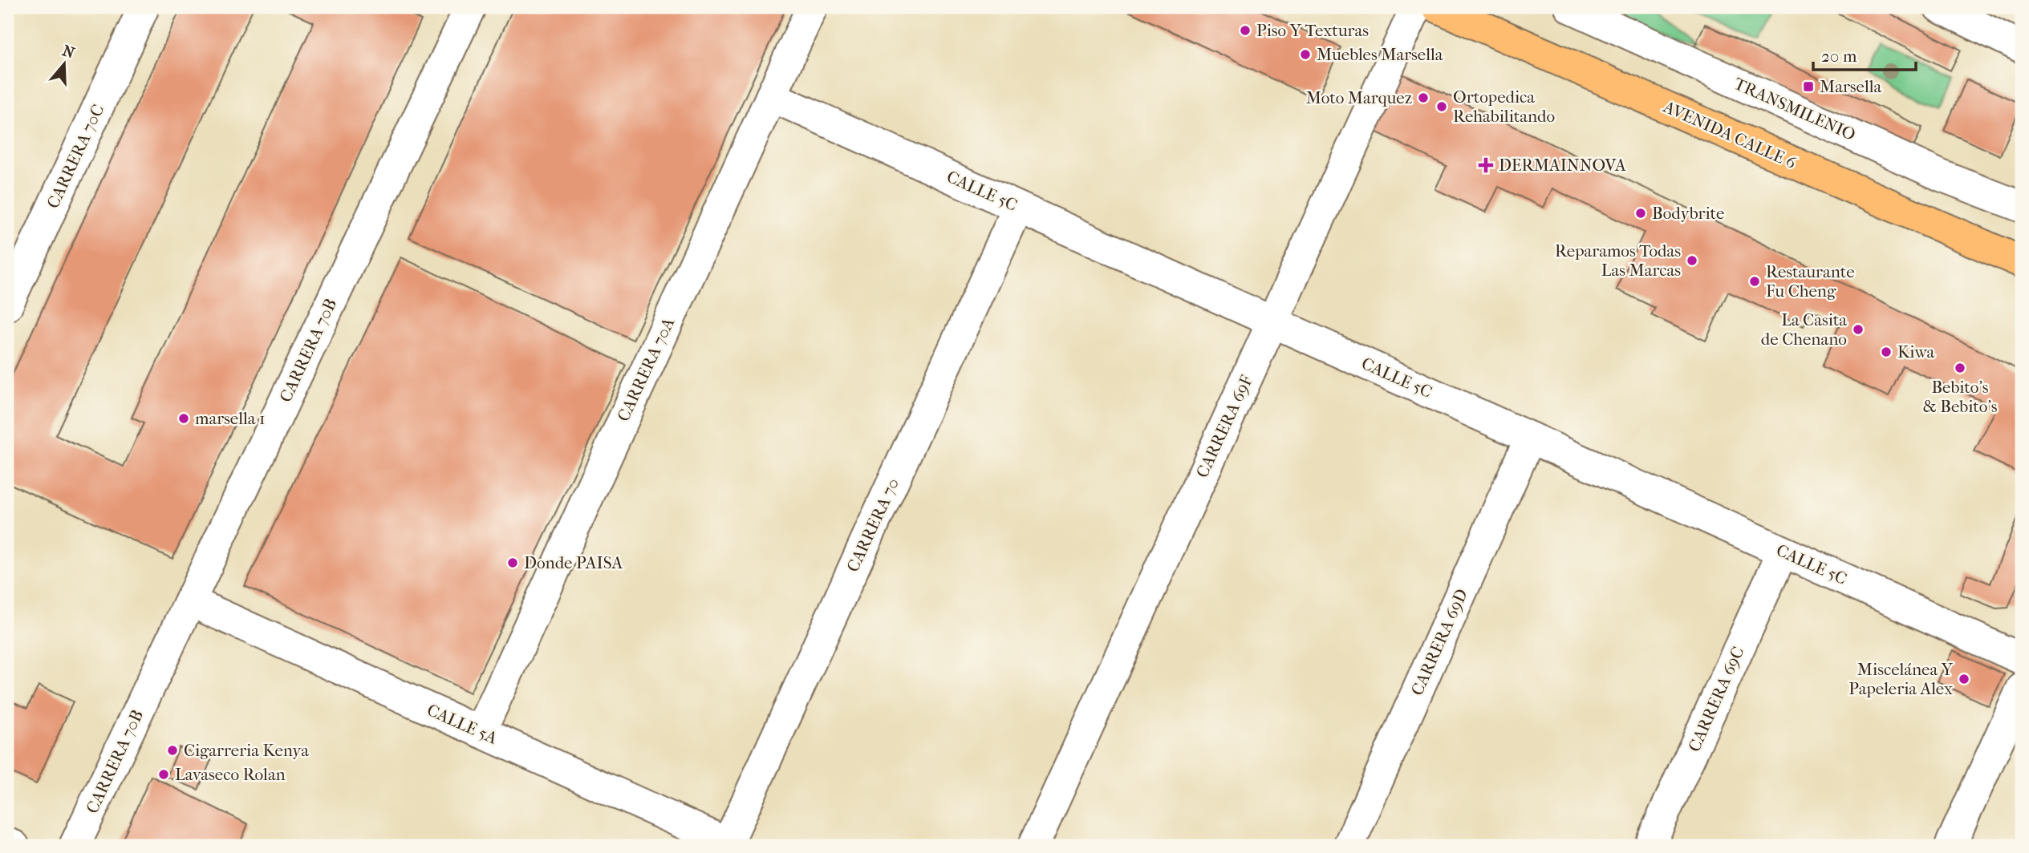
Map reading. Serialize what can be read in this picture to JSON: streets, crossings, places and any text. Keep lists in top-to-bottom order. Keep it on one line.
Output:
{"streets":{"highway":["AVENIDA CALLE 6"],"street":["TRANSMILENIO","CARRERA 70C","CALLE 5C","CARRERA 70B","CARRERA 70A","CARRERA 69F","CARRERA 70","CARRERA 69D","CARRERA 69C","CALLE 5A"]},"crossings":[["CALLE 5C","CARRERA 70A"],["CALLE 5C","CARRERA 69F"],["CALLE 5C","CARRERA 70"],["CALLE 5C","CARRERA 69D"],["CALLE 5C","CARRERA 69C"],["CARRERA 70B","CALLE 5A"],["CARRERA 70A","CALLE 5A"],["CARRERA 70","CALLE 5A"]],"places":{"other":["Piso Y Texturas","Muebles Marsella","Moto Marquez","Ortopedica Rehabilitando","Bodybrite","Reparamos Todas Las Marcas","Restaurante Fu Cheng","La Casita de Chenano","Kiwa","Bebito's & Bebito's","marsella 1","Donde PAISA","Miscelánea Y Papeleria Alex","Cigarreria Kenya","Lavaseco Rolan"],"transit":["Marsella"],"health":["DERMAINNOVA"]},"scale_bar":"20 m","north":"top"}
